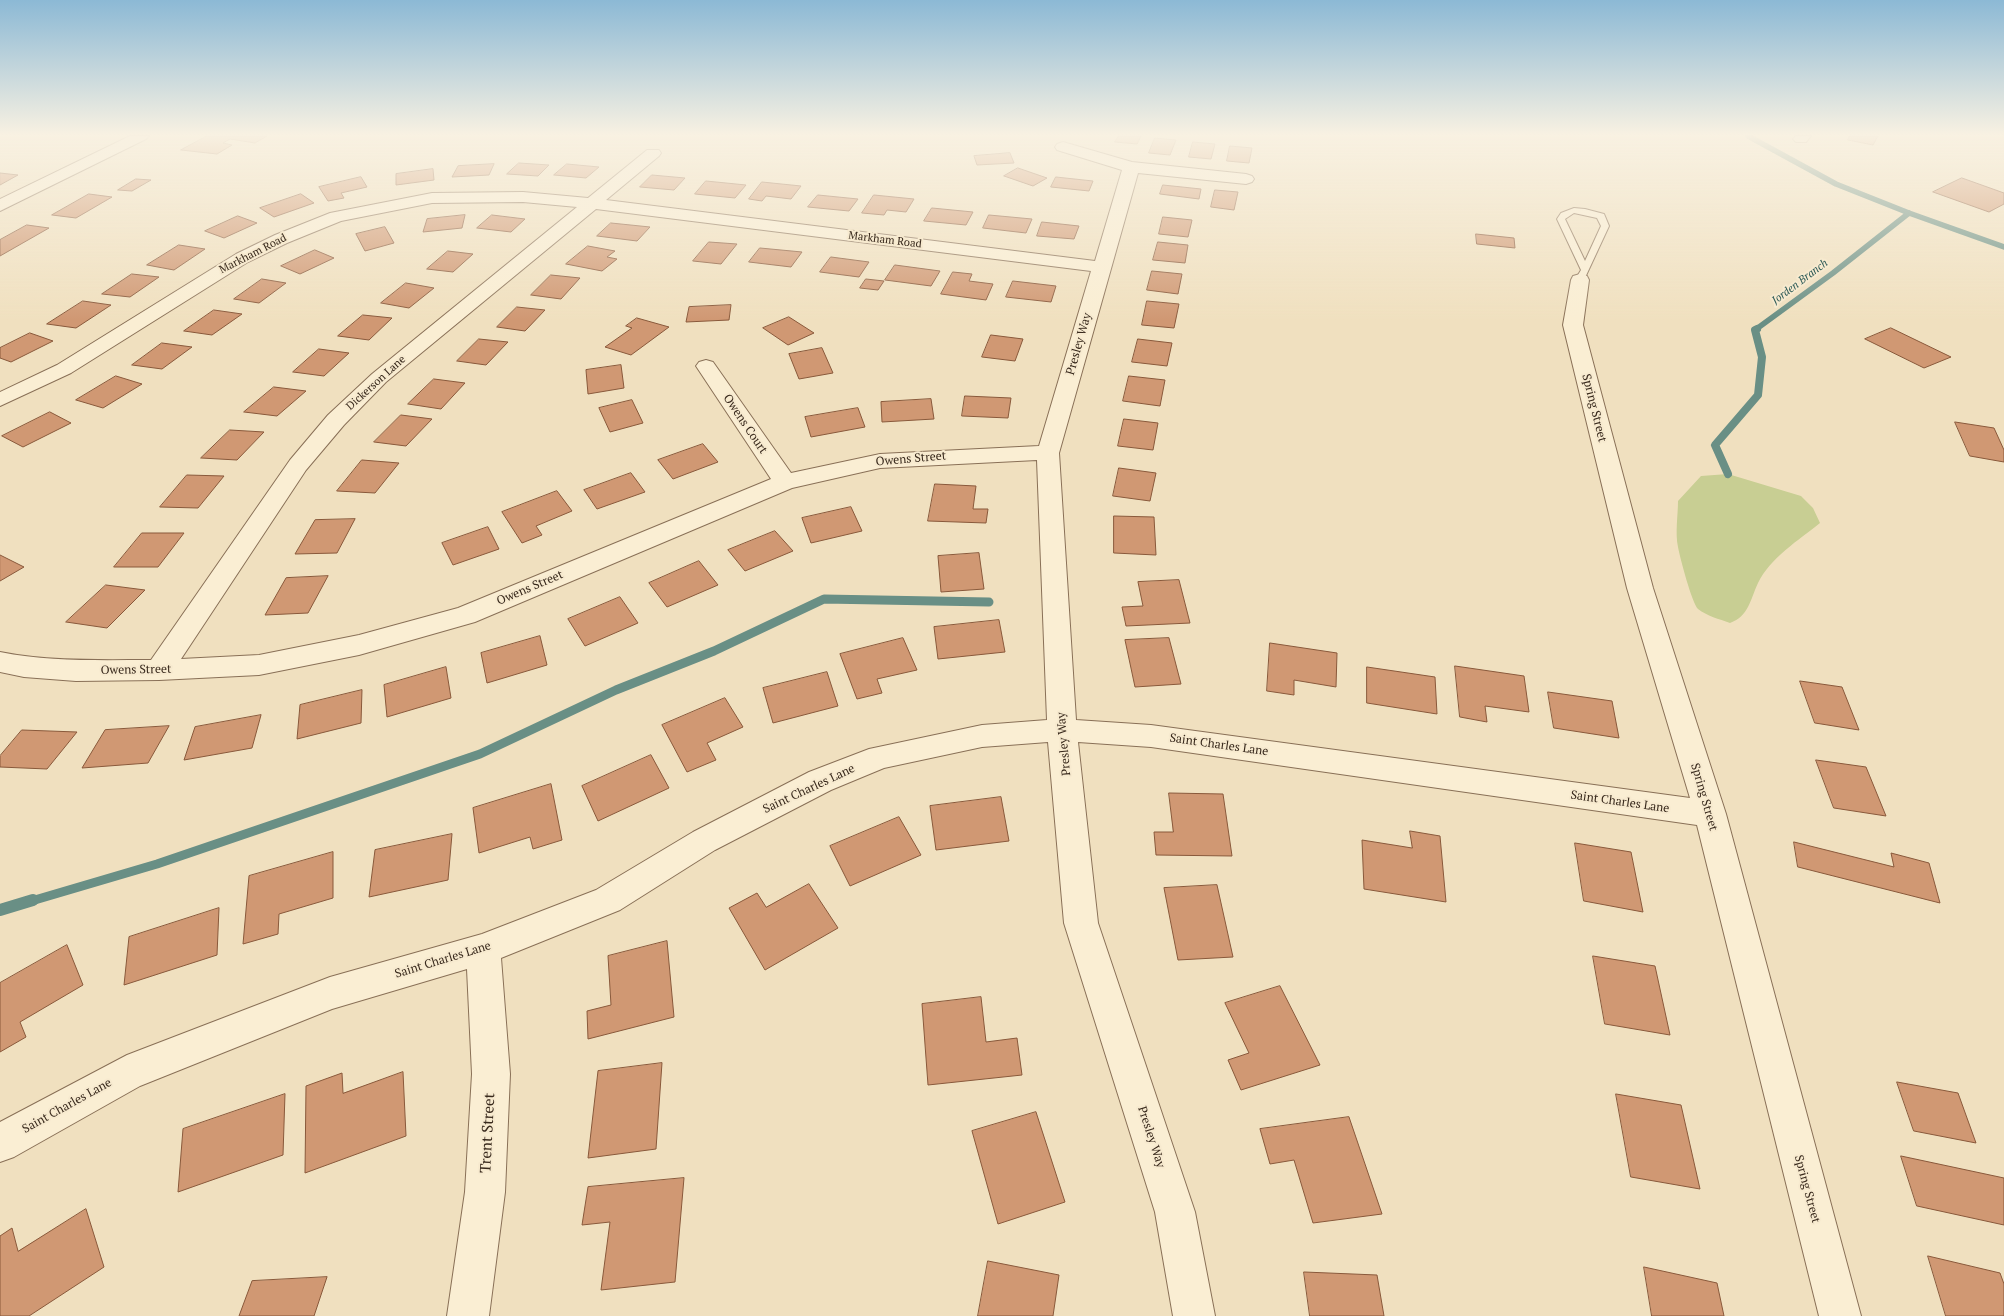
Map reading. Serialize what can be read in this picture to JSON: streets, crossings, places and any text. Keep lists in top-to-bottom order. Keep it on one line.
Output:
{"streets":{"street":["Markham Road","Presley Way","Dickerson Lane","Spring Street","Owens Court","Owens Street","Saint Charles Lane","Trent Street"]},"crossings":[["Markham Road","Presley Way"],["Markham Road","Dickerson Lane"],["Presley Way","Owens Street"],["Presley Way","Saint Charles Lane"],["Dickerson Lane","Owens Street"],["Spring Street","Saint Charles Lane"],["Owens Court","Owens Street"],["Saint Charles Lane","Trent Street"]],"water":["Jorden Branch"]}
